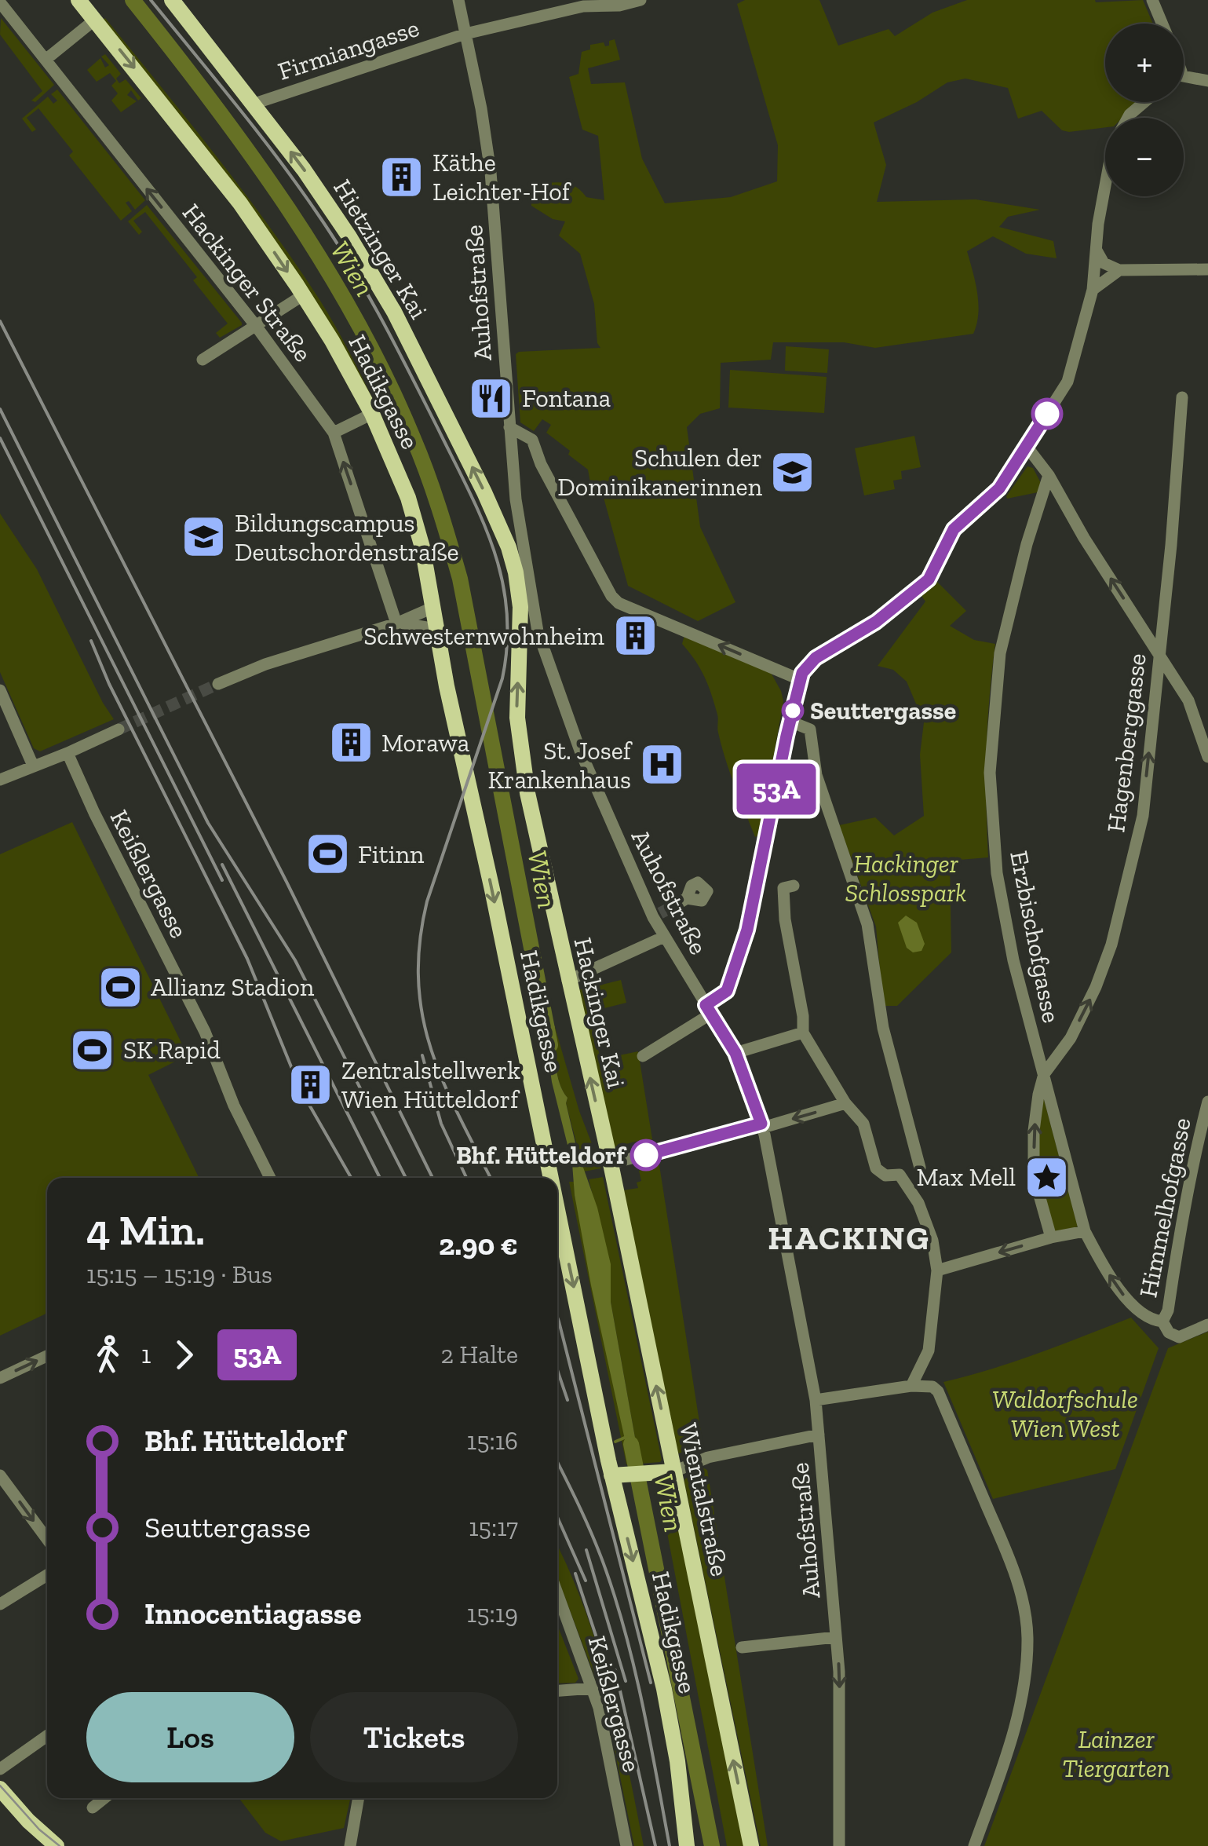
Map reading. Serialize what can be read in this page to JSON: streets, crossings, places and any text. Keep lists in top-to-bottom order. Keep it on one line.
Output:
{"streets":{"main road":["Hietzinger Kai","Hadikgasse","Hackinger Kai","Wientalstraße"],"street":["Firmiangasse","Hackinger Straße","Auhofstraße","Hagenberggasse","Keißlergasse","Erzbischofgasse","Himmelhofgasse"]},"crossings":[["Firmiangasse","Hietzinger Kai"],["Firmiangasse","Auhofstraße"],["Hietzinger Kai","Hackinger Kai"],["Hagenberggasse","Erzbischofgasse"],["Erzbischofgasse","Himmelhofgasse"],["Hackinger Kai","Wientalstraße"]],"one_way":["Hietzinger Kai","Hackinger Straße","Hadikgasse","Hagenberggasse","Hackinger Kai","Wientalstraße"],"districts":["HACKING"],"water":["Wien"],"parks":["Hackinger Schlosspark","Waldorfschule Wien West","Lainzer Tiergarten"],"places":{"building":["Käthe Leichter-Hof","Schwesternwohnheim","Morawa","Zentralstellwerk Wien Hütteldorf"],"restaurant":["Fontana"],"school or university":["Schulen der Dominikanerinnen","Bildungscampus Deutschordenstraße"],"other":["Seuttergasse","Bhf. Hütteldorf"],"hospital":["St. Josef Krankenhaus"],"sports":["Fitinn","Allianz Stadion","SK Rapid"],"place":["Max Mell"]},"lines":["bus line 53A"],"page":{"on_map":"53A","map_buttons":["+","−"],"heading":["4 Min.","15:15 – 15:19 · Bus","2.90 €"],"legs":["1","53A","2 Halte"],"list":[{"name":"Bhf. Hütteldorf","value":"15:16"},{"name":"Seuttergasse","value":"15:17"},{"name":"Innocentiagasse","value":"15:19"}],"buttons":["Los","Tickets"]}}
